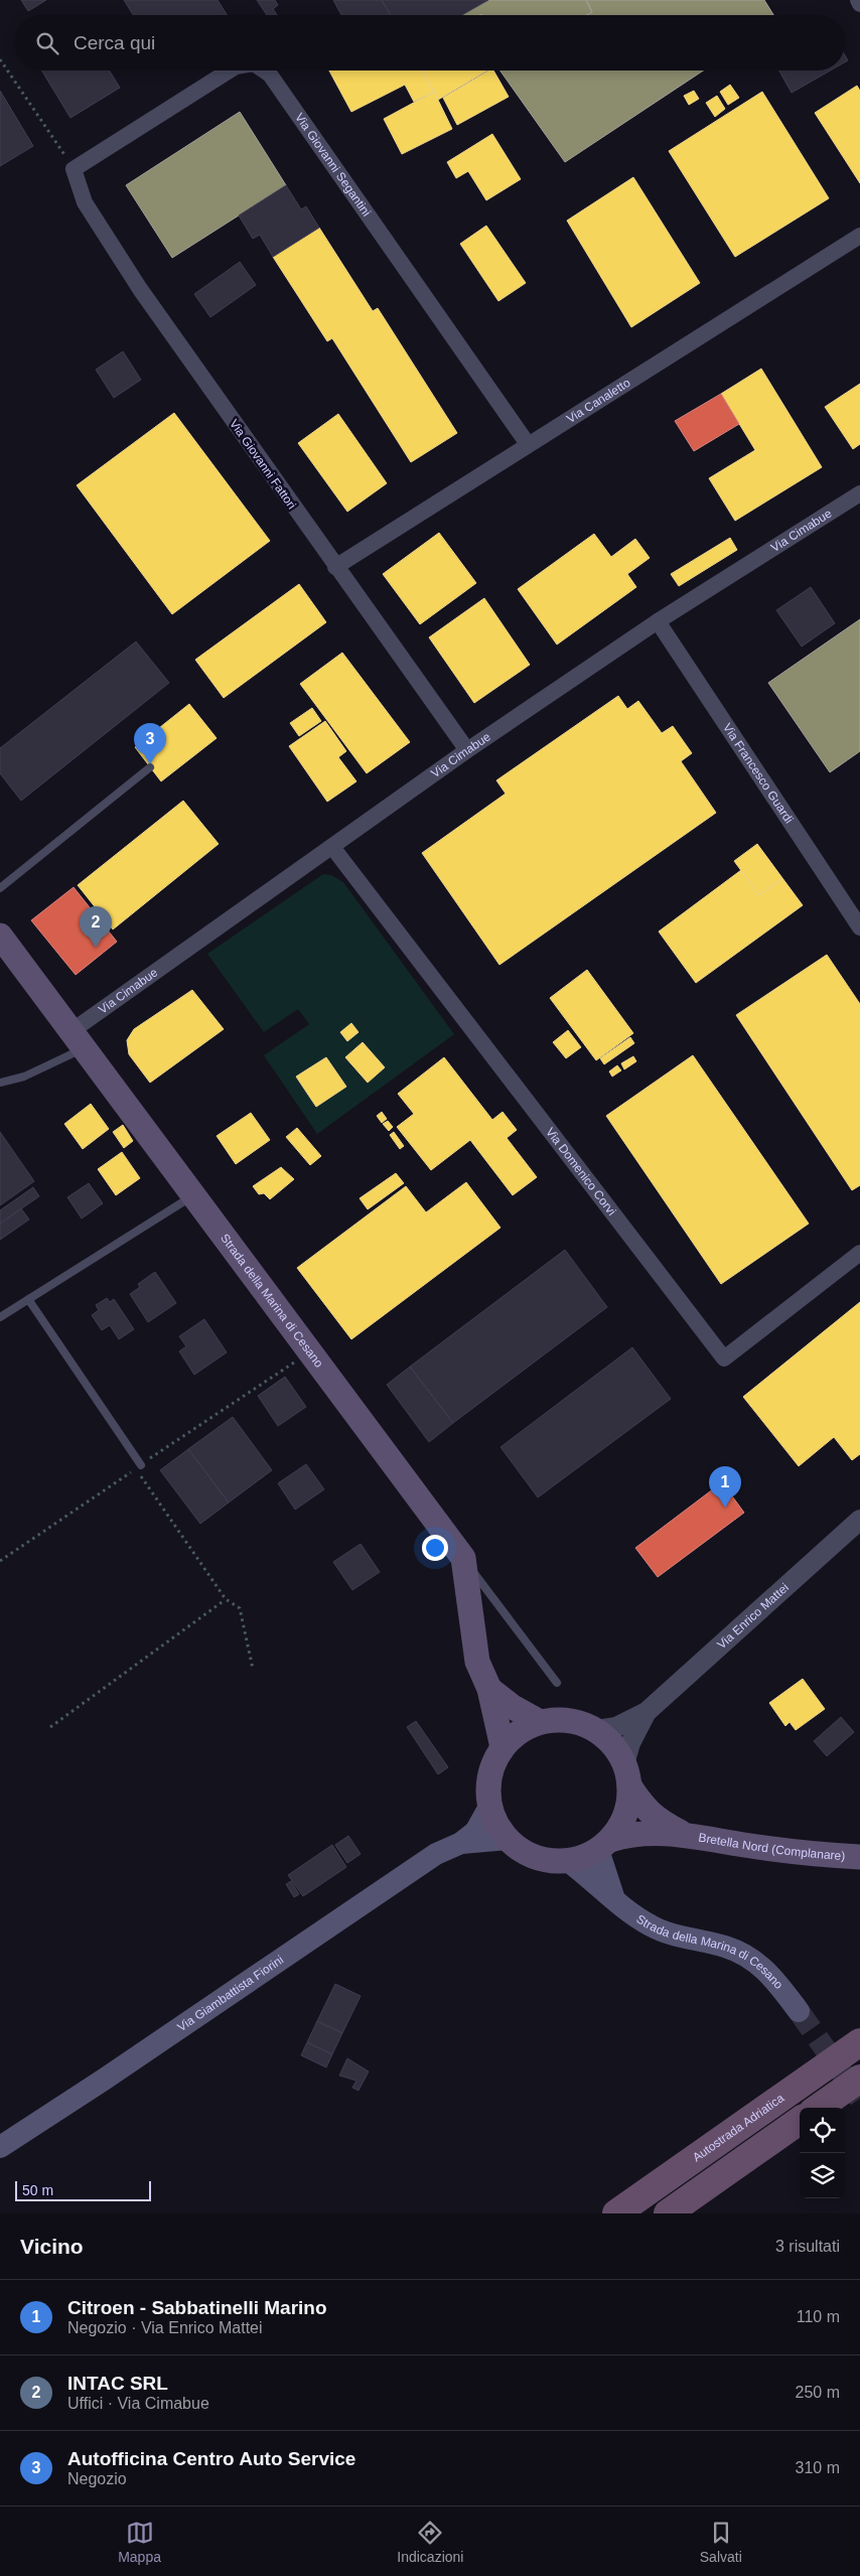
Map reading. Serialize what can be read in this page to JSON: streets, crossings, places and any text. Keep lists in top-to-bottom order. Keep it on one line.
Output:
{"streets":{"highway":["Autostrada Adriatica"],"main road":["Strada della Marina di Cesano","Bretella Nord (Complanare)","Via Giambattista Fiorini"],"street":["Via Giovanni Segantini","Via Canaletto","Via Giovanni Fattori","Via Cimabue","Via Francesco Guardi","Via Domenico Corvi","Via Enrico Mattei"]},"crossings":[["Via Giovanni Segantini","Via Canaletto"],["Via Giovanni Segantini","Via Giovanni Fattori"],["Via Canaletto","Via Giovanni Fattori"],["Via Giovanni Fattori","Via Cimabue"],["Via Cimabue","Via Francesco Guardi"],["Via Cimabue","Via Domenico Corvi"],["Via Cimabue","Strada della Marina di Cesano"],["Strada della Marina di Cesano","Via Enrico Mattei"],["Strada della Marina di Cesano","Bretella Nord (Complanare)"],["Strada della Marina di Cesano","Via Giambattista Fiorini"],["Via Enrico Mattei","Bretella Nord (Complanare)"],["Via Enrico Mattei","Via Giambattista Fiorini"],["Bretella Nord (Complanare)","Via Giambattista Fiorini"]],"scale_bar":"50 m","page":{"search":"Cerca qui","pins":["3","2","1"],"scale":"50 m","heading":["Vicino","3 risultati"],"list":[{"mark":"1","name":"Citroen - Sabbatinelli Marino","note":"Negozio · Via Enrico Mattei","value":"110 m"},{"mark":"2","name":"INTAC SRL","note":"Uffici · Via Cimabue","value":"250 m"},{"mark":"3","name":"Autofficina Centro Auto Service","note":"Negozio","value":"310 m"}],"nav":["Mappa","Indicazioni","Salvati"]}}
